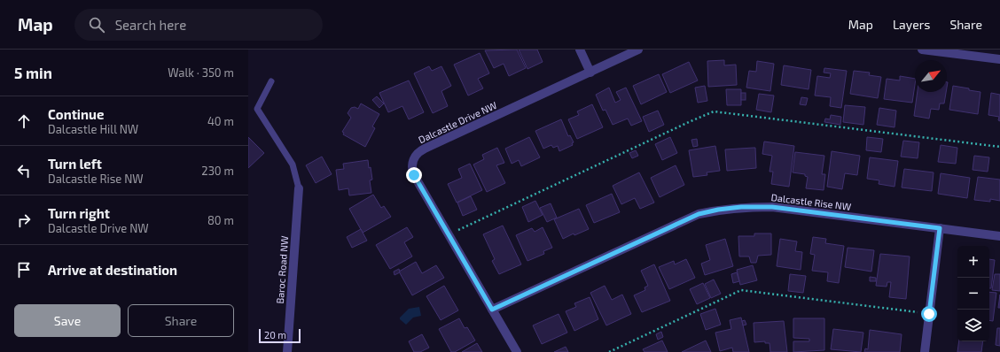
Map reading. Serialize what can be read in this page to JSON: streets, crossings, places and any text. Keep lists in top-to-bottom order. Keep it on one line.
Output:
{"streets":{"street":["Dalcastle Drive NW","Dalcastle Rise NW","Baroc Road NW"]},"crossings":[["Dalcastle Drive NW","Dalcastle Rise NW"]],"scale_bar":"20 m","north":"top right","page":{"header":"Map","search":"Search here","nav":["Map","Layers","Share"],"heading":["5 min","Walk · 350 m"],"list":[["Continue","Dalcastle Hill NW","40 m"],["Turn left","Dalcastle Rise NW","230 m"],["Turn right","Dalcastle Drive NW","80 m"],"Arrive at destination"],"map_buttons":["+","−"],"buttons":["Save","Share"],"scale":"20 m"}}
